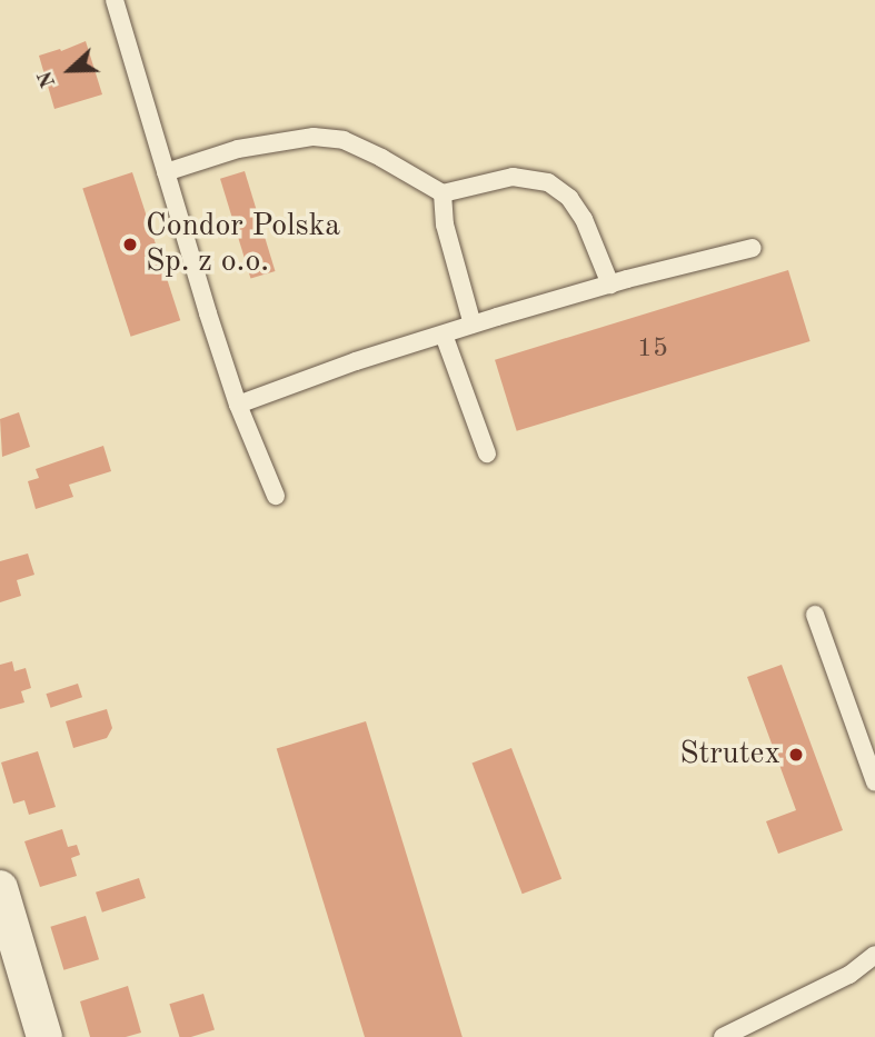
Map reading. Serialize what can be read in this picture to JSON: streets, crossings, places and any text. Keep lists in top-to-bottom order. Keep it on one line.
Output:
{"places":["Condor Polska Sp. z o.o.","Strutex"],"house_numbers":["15"],"north":"left"}
